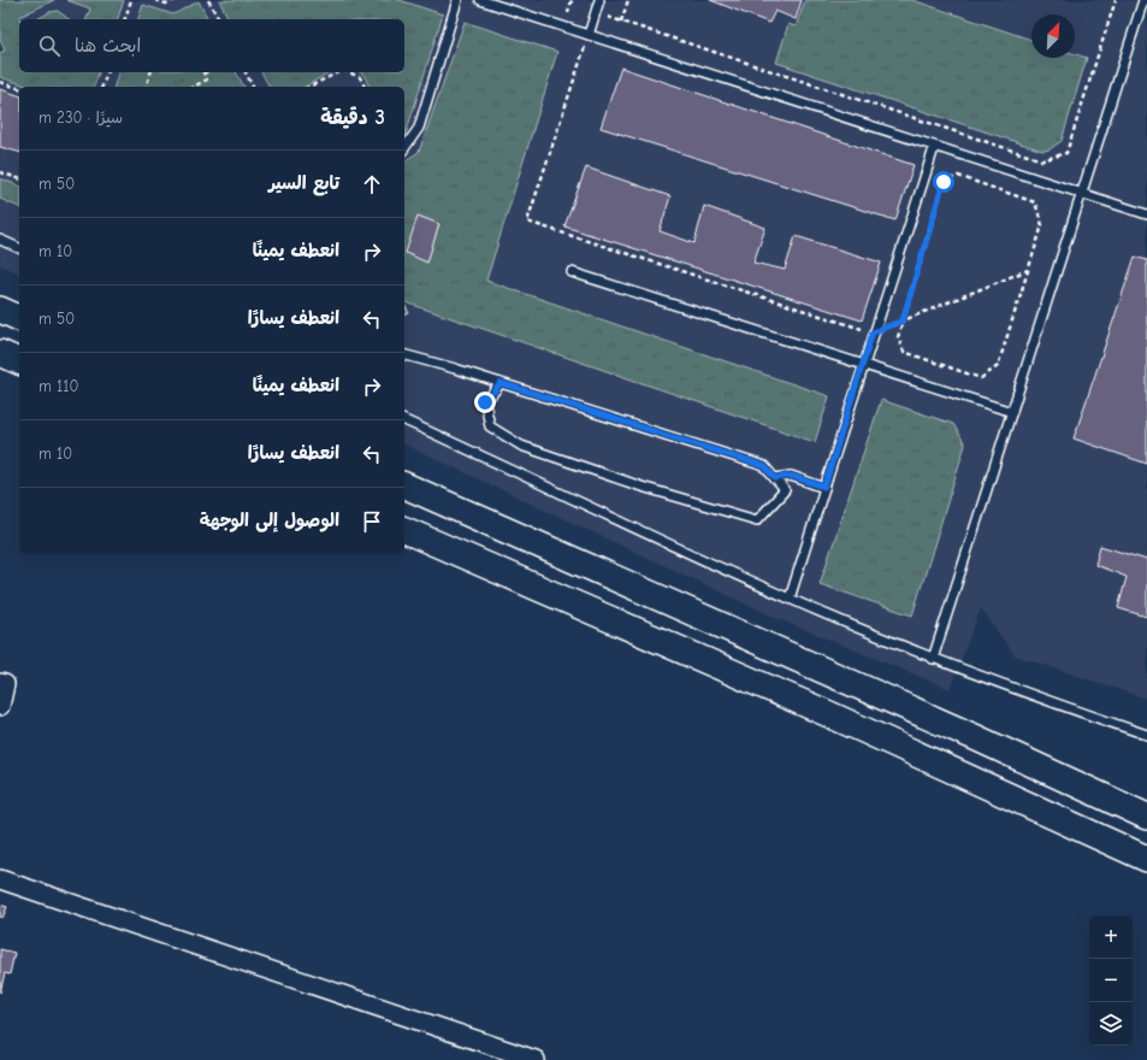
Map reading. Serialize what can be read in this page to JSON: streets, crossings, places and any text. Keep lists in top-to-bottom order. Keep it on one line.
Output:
{"north":"top right","page":{"search":"ابحث هنا","heading":["3 دقيقة","سيرًا · 230 m"],"list":[["تابع السير","50 m"],["انعطف يمينًا","10 m"],["انعطف يسارًا","50 m"],["انعطف يمينًا","110 m"],["انعطف يسارًا","10 m"],"الوصول إلى الوجهة"],"map_buttons":["+","−"]}}
